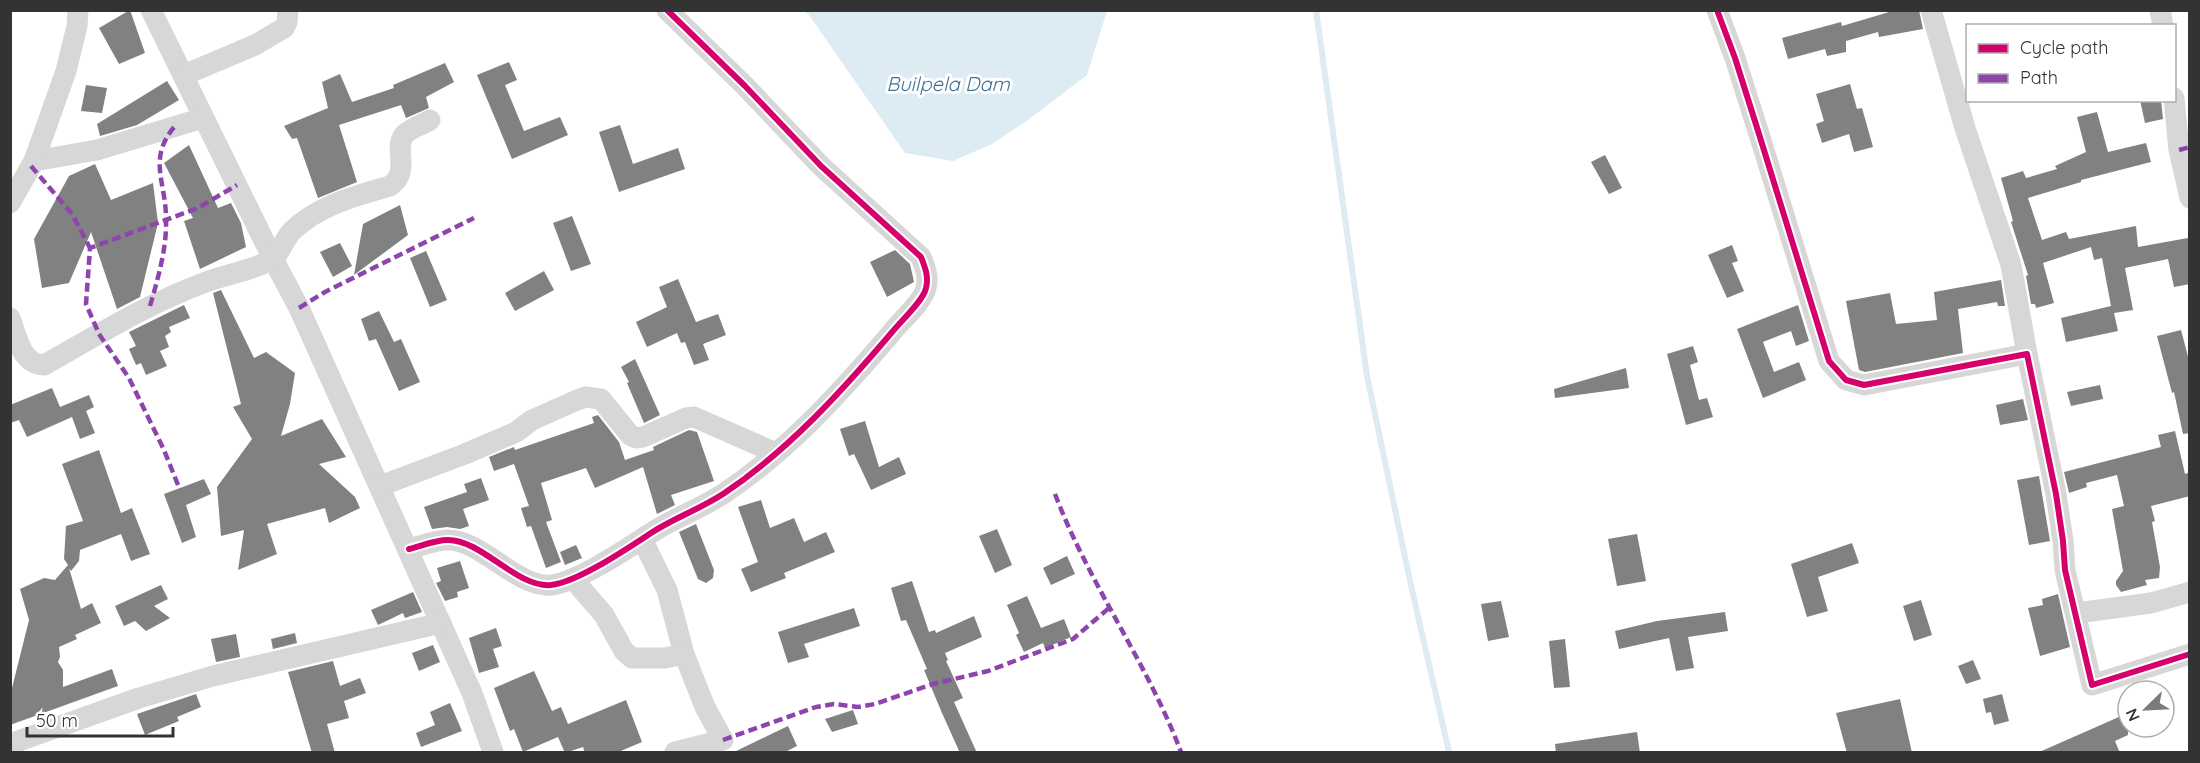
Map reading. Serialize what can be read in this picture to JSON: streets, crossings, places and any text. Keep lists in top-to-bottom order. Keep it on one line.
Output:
{"water":["Builpela Dam"],"legend":["Cycle path","Path"],"scale_bar":"50 m","north":"bottom left"}
